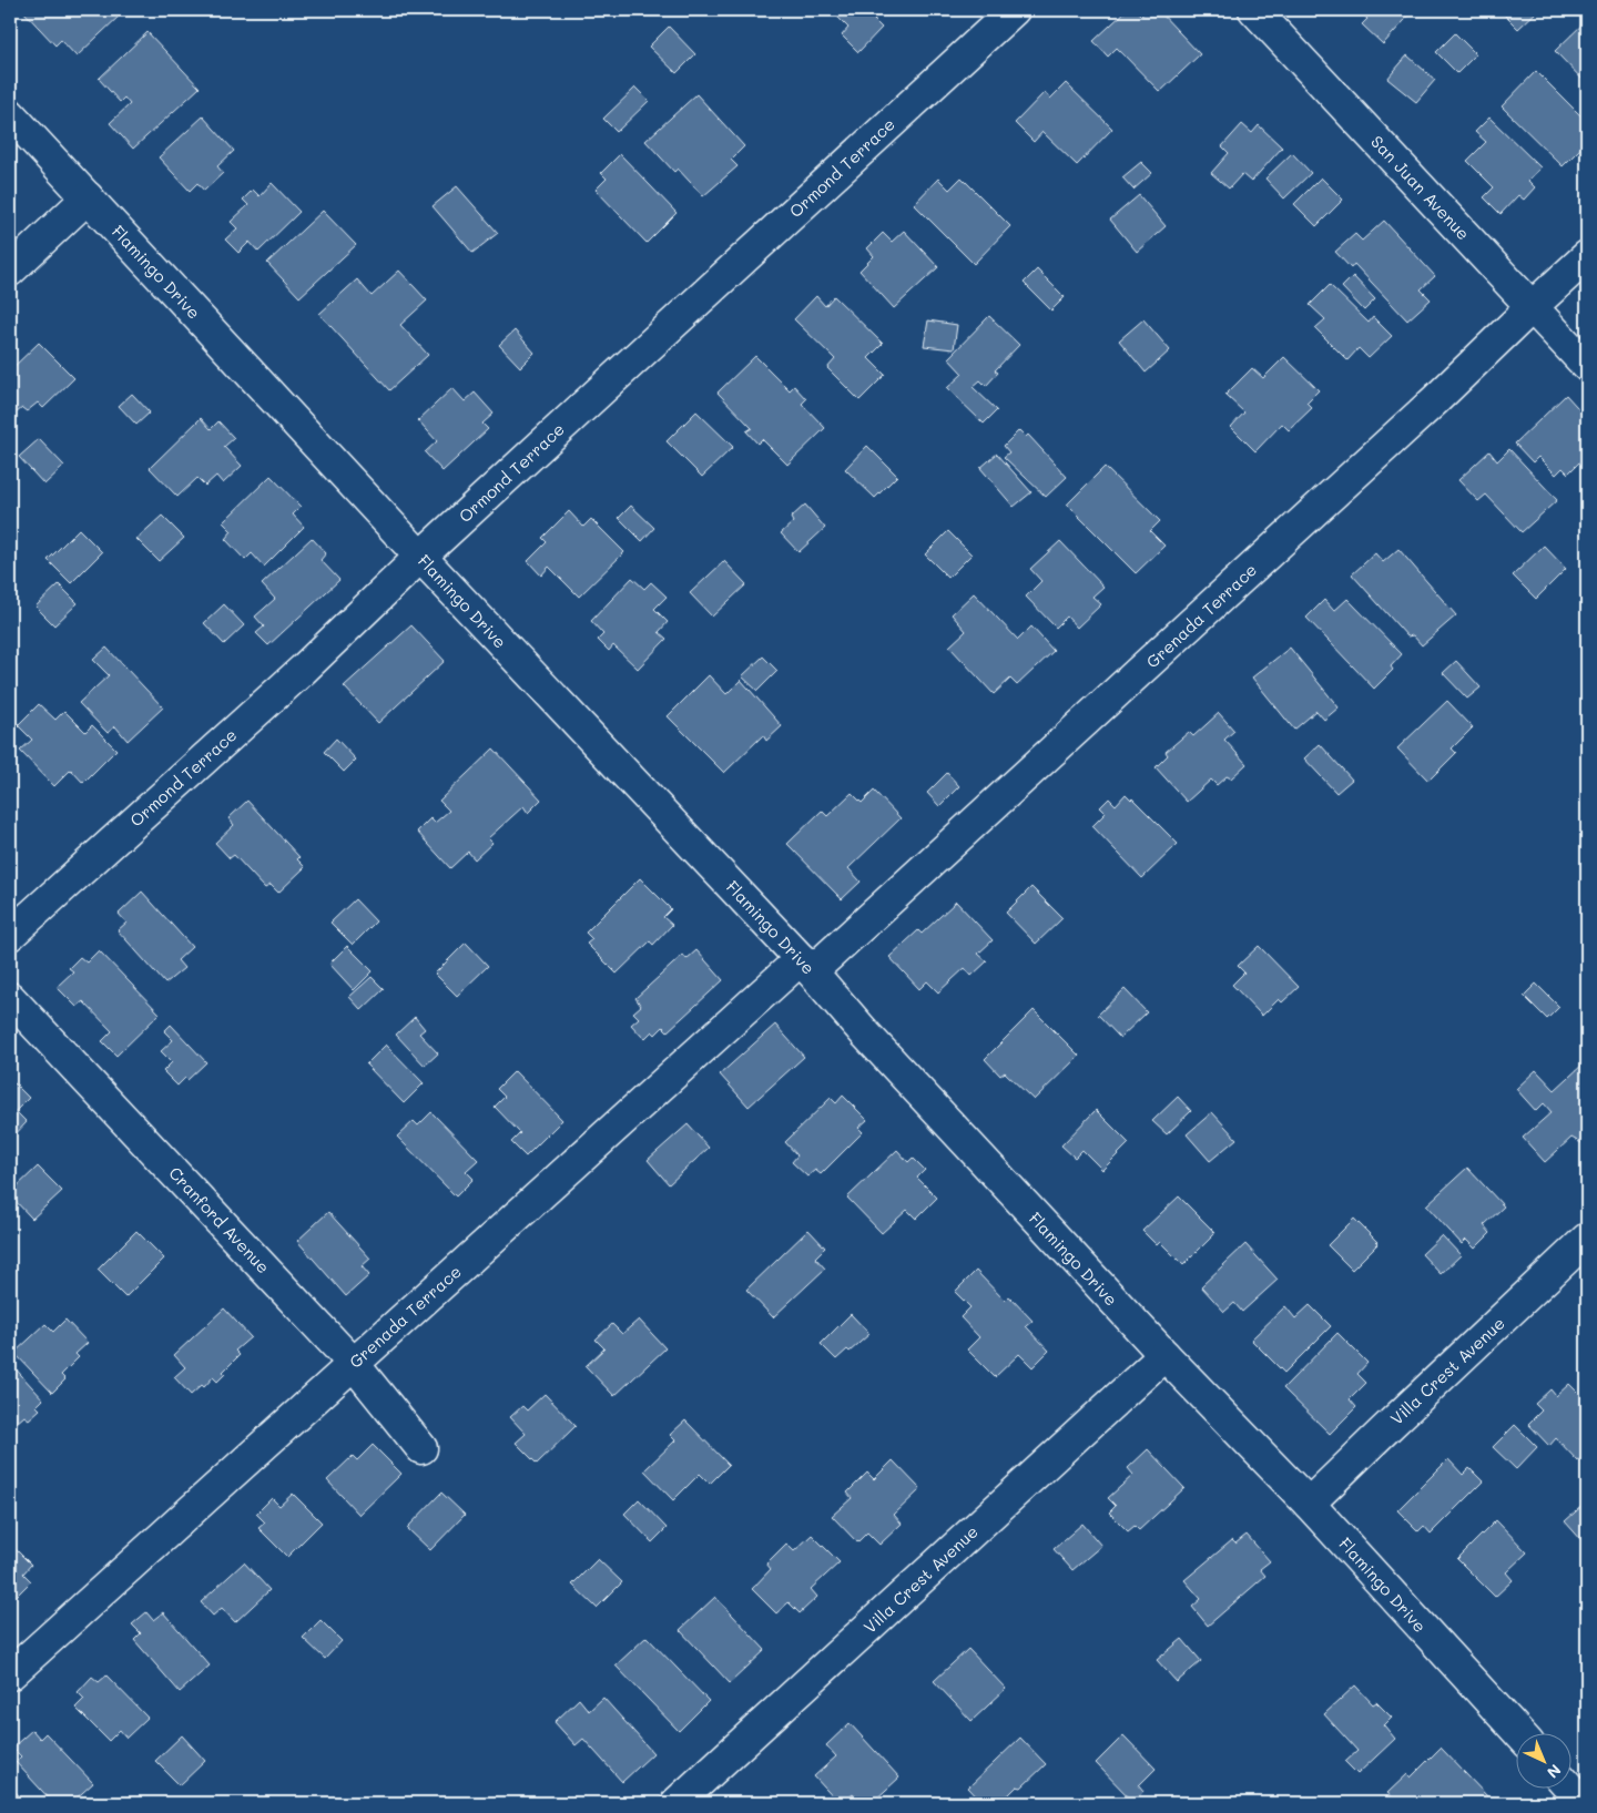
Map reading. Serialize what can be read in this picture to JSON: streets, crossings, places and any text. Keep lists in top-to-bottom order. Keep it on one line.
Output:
{"streets":{"street":["Ormond Terrace","San Juan Avenue","Flamingo Drive","Grenada Terrace","Cranford Avenue","Villa Crest Avenue"]},"crossings":[["Ormond Terrace","Flamingo Drive"],["San Juan Avenue","Grenada Terrace"],["Flamingo Drive","Grenada Terrace"],["Flamingo Drive","Villa Crest Avenue"],["Grenada Terrace","Cranford Avenue"]],"north":"bottom right"}
